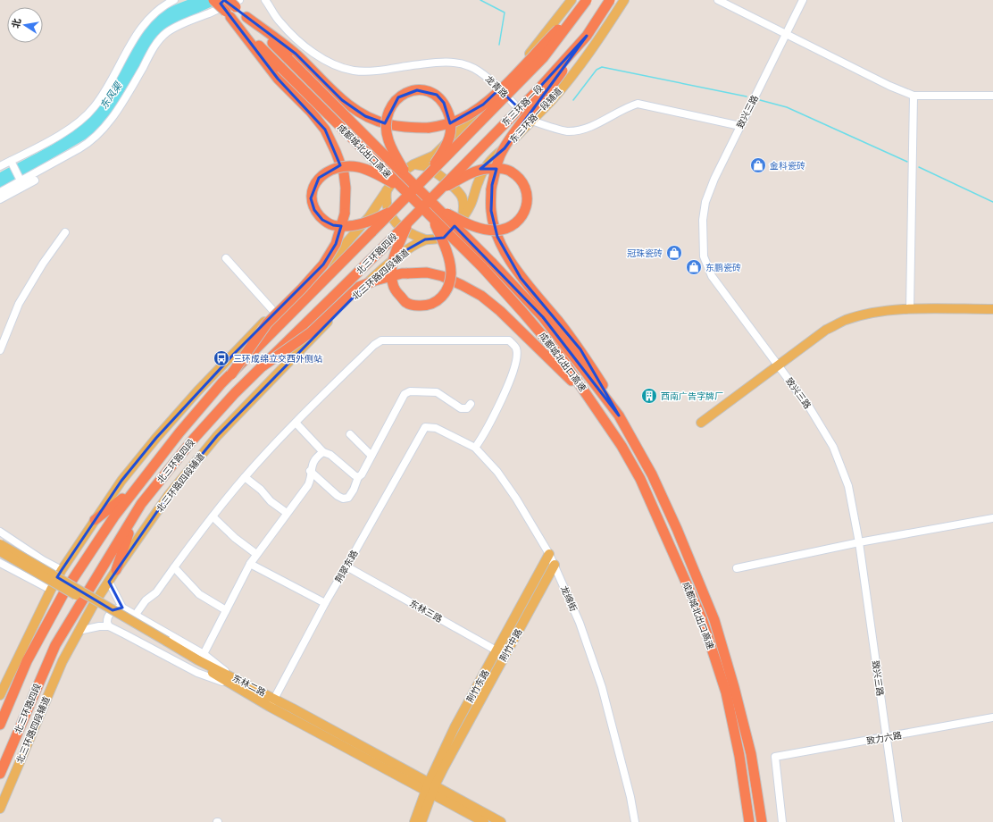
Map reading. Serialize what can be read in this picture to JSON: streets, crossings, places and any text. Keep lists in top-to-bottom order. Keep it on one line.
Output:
{"streets":{"highway":["东三环路一段","成都城北出口高速","北三环路四段"],"main road":["东三环路一段辅道","北三环路四段辅道","荆竹中路","东林二路","荆竹东路"],"street":["龙青路","致兴三路","荆翠东路","龙绵街","东林三路","致力六路"]},"crossings":[["龙青路","致兴三路"],["龙青路","东三环路一段辅道"],["东三环路一段","北三环路四段"],["致兴三路","致力六路"],["东三环路一段辅道","北三环路四段辅道"],["荆翠东路","龙绵街"],["荆翠东路","东林三路"],["荆翠东路","东林二路"],["龙绵街","荆竹中路"],["龙绵街","荆竹东路"],["东林三路","荆竹中路"],["东林三路","荆竹东路"],["荆竹中路","荆竹东路"],["东林二路","荆竹东路"]],"water":["东风渠"],"places":{"shop":["金科瓷砖","冠珠瓷砖","东鹏瓷砖"],"bus stop":["三环成绵立交西外侧站"],"building":["西南广告字牌厂"]},"north":"left"}
